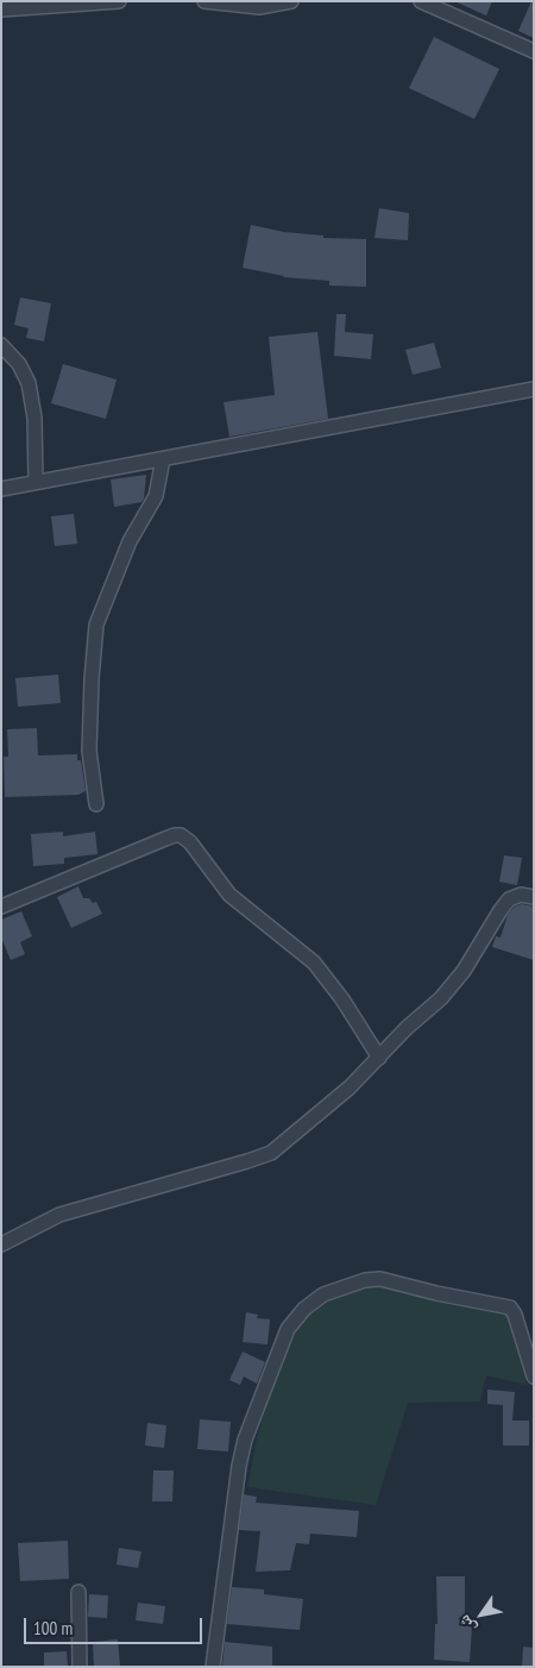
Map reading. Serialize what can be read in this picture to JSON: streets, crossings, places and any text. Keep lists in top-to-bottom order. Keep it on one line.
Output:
{"scale_bar":"100 m","north":"bottom left"}
